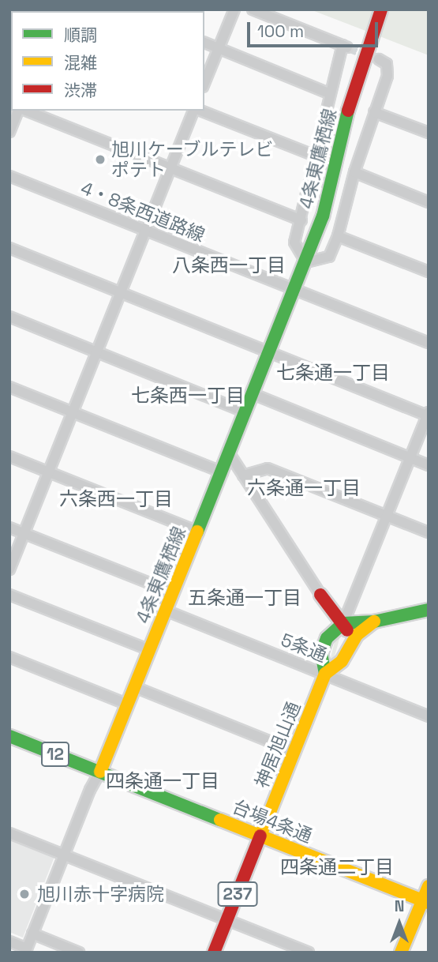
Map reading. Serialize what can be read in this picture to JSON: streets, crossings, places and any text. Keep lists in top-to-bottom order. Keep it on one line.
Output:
{"streets":{"main road":["4条東鷹栖線","神居旭山通","12","台場4条通","237"],"street":["4・8条西道路線","5条通"]},"crossings":[["4条東鷹栖線","4・8条西道路線"],["4条東鷹栖線","5条通"],["4条東鷹栖線","台場4条通"],["5条通","神居旭山通"],["神居旭山通","台場4条通"]],"districts":["八条西一丁目","七条通一丁目","七条西一丁目","六条通一丁目","六条西一丁目","五条通一丁目","四条通一丁目","四条通二丁目"],"places":["旭川ケーブルテレビ ポテト","旭川赤十字病院"],"legend":["順調","混雑","渋滞"],"scale_bar":"100 m","north":"top"}
